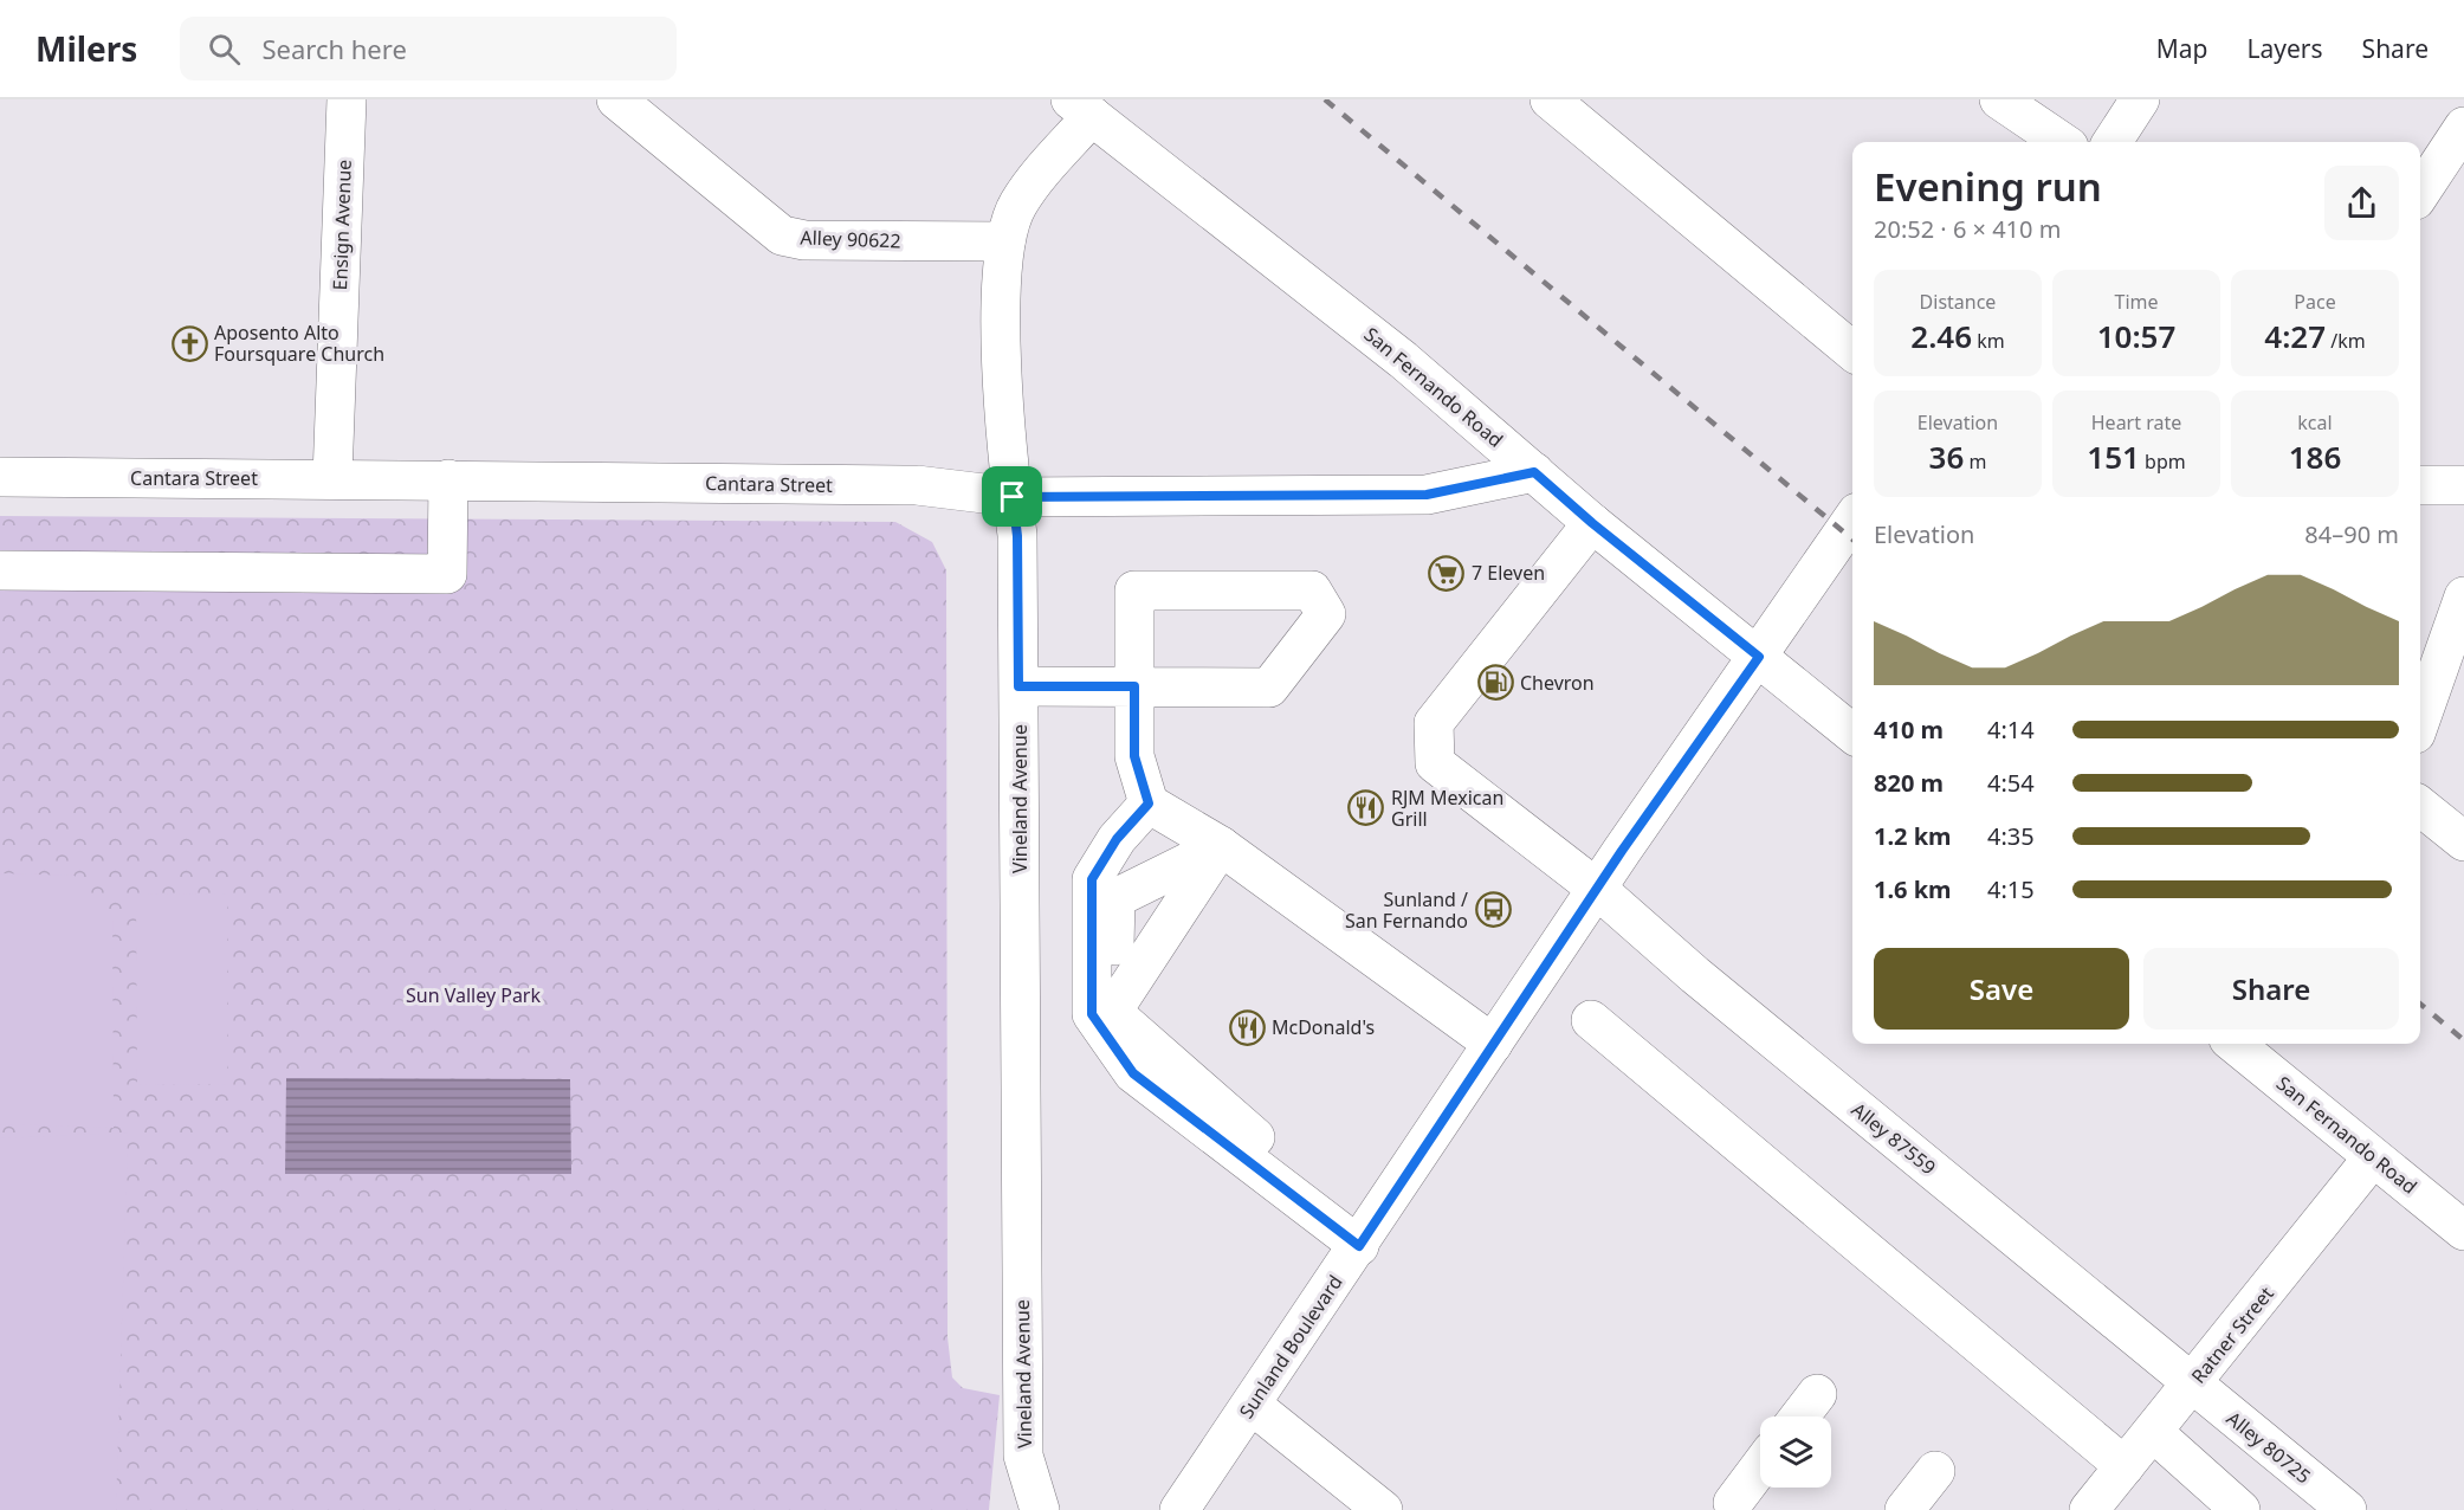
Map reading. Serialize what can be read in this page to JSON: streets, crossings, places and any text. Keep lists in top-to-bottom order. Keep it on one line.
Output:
{"streets":{"street":["Ensign Avenue","Alley 90622","San Fernando Road","Cantara Street","Vineland Avenue","Alley 87559","Ratner Street","Sunland Boulevard","Alley 80725"]},"crossings":[["Ensign Avenue","Cantara Street"],["Alley 90622","Vineland Avenue"],["San Fernando Road","Cantara Street"],["San Fernando Road","Vineland Avenue"],["San Fernando Road","Alley 87559"],["San Fernando Road","Ratner Street"],["San Fernando Road","Sunland Boulevard"],["Cantara Street","Vineland Avenue"],["Alley 87559","Ratner Street"],["Alley 87559","Sunland Boulevard"],["Alley 87559","Alley 80725"],["Ratner Street","Alley 80725"]],"parks":["Sun Valley Park"],"places":{"church":["Aposento Alto Foursquare Church"],"supermarket":["7 Eleven"],"fuel station":["Chevron"],"restaurant":["RJM Mexican Grill","McDonald's"],"bus stop":["Sunland / San Fernando"]},"page":{"header":"Milers","search":"Search here","nav":["Map","Layers","Share"],"heading":["Evening run","20:52 · 6 × 410 m"],"stats":[["Distance","2.46 km"],["Time","10:57"],["Pace","4:27 /km"],["Elevation","36 m"],["Heart rate","151 bpm"],["kcal","186"]],"chart":["Elevation","84–90 m"],"list":[{"name":"410 m","note":"4:14"},{"name":"820 m","note":"4:54"},{"name":"1.2 km","note":"4:35"},{"name":"1.6 km","note":"4:15"}],"buttons":["Save","Share"]}}
